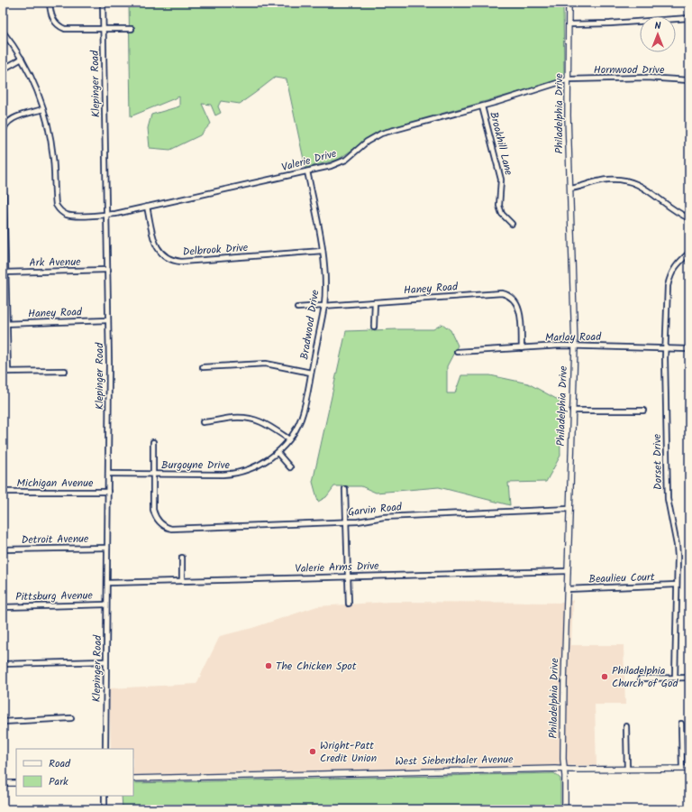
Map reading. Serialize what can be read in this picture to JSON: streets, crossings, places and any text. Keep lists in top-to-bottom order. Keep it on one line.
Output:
{"streets":{"main road":["Philadelphia Drive","West Siebenthaler Avenue"],"street":["Hornwood Drive","Klepinger Road","Brookhill Lane","Valerie Drive","Delbrook Drive","Ark Avenue","Haney Road","Bradwood Drive","Marlay Road","Dorset Drive","Burgoyne Drive","Michigan Avenue","Garvin Road","Detroit Avenue","Valerie Arms Drive","Beaulieu Court","Pittsburg Avenue"]},"crossings":[["Hornwood Drive","Philadelphia Drive"],["Hornwood Drive","Valerie Drive"],["Klepinger Road","Valerie Drive"],["Klepinger Road","Ark Avenue"],["Klepinger Road","Haney Road"],["Klepinger Road","Burgoyne Drive"],["Klepinger Road","Michigan Avenue"],["Klepinger Road","Detroit Avenue"],["Klepinger Road","Valerie Arms Drive"],["Klepinger Road","Pittsburg Avenue"],["Philadelphia Drive","Valerie Drive"],["Philadelphia Drive","Marlay Road"],["Philadelphia Drive","Garvin Road"],["Philadelphia Drive","Valerie Arms Drive"],["Philadelphia Drive","Beaulieu Court"],["Philadelphia Drive","West Siebenthaler Avenue"],["Brookhill Lane","Valerie Drive"],["Valerie Drive","Delbrook Drive"],["Valerie Drive","Bradwood Drive"],["Delbrook Drive","Bradwood Drive"],["Haney Road","Bradwood Drive"],["Haney Road","Marlay Road"],["Bradwood Drive","Burgoyne Drive"],["Marlay Road","Dorset Drive"],["Dorset Drive","Beaulieu Court"],["Burgoyne Drive","Garvin Road"]],"places":["The Chicken Spot","Philadelphia Church of God","Wright-Patt Credit Union"],"legend":["Road","Park"],"north":"top"}
